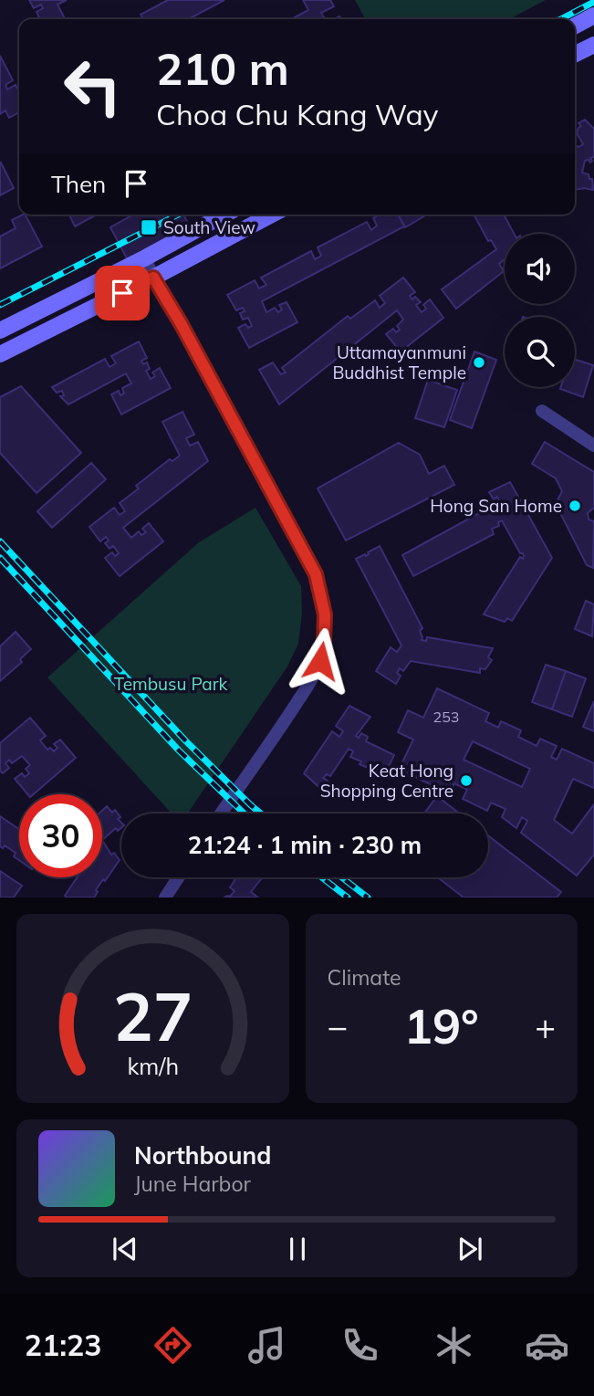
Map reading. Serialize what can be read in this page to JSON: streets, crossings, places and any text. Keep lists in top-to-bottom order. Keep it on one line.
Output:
{"parks":["Tembusu Park"],"places":{"transit":["South View"],"other":["Uttamayanmuni Buddhist Temple","Hong San Home","Keat Hong Shopping Centre"]},"house_numbers":["253"],"page":{"turn":["210 m","Choa Chu Kang Way"],"then":"Then","limit":"30","trip":"21:24 · 1 min · 230 m","tile":"Climate","heat":["−","19°","+"],"song":["Northbound","June Harbor"],"tabs":"21:23","gauge":["27","km/h"]}}
